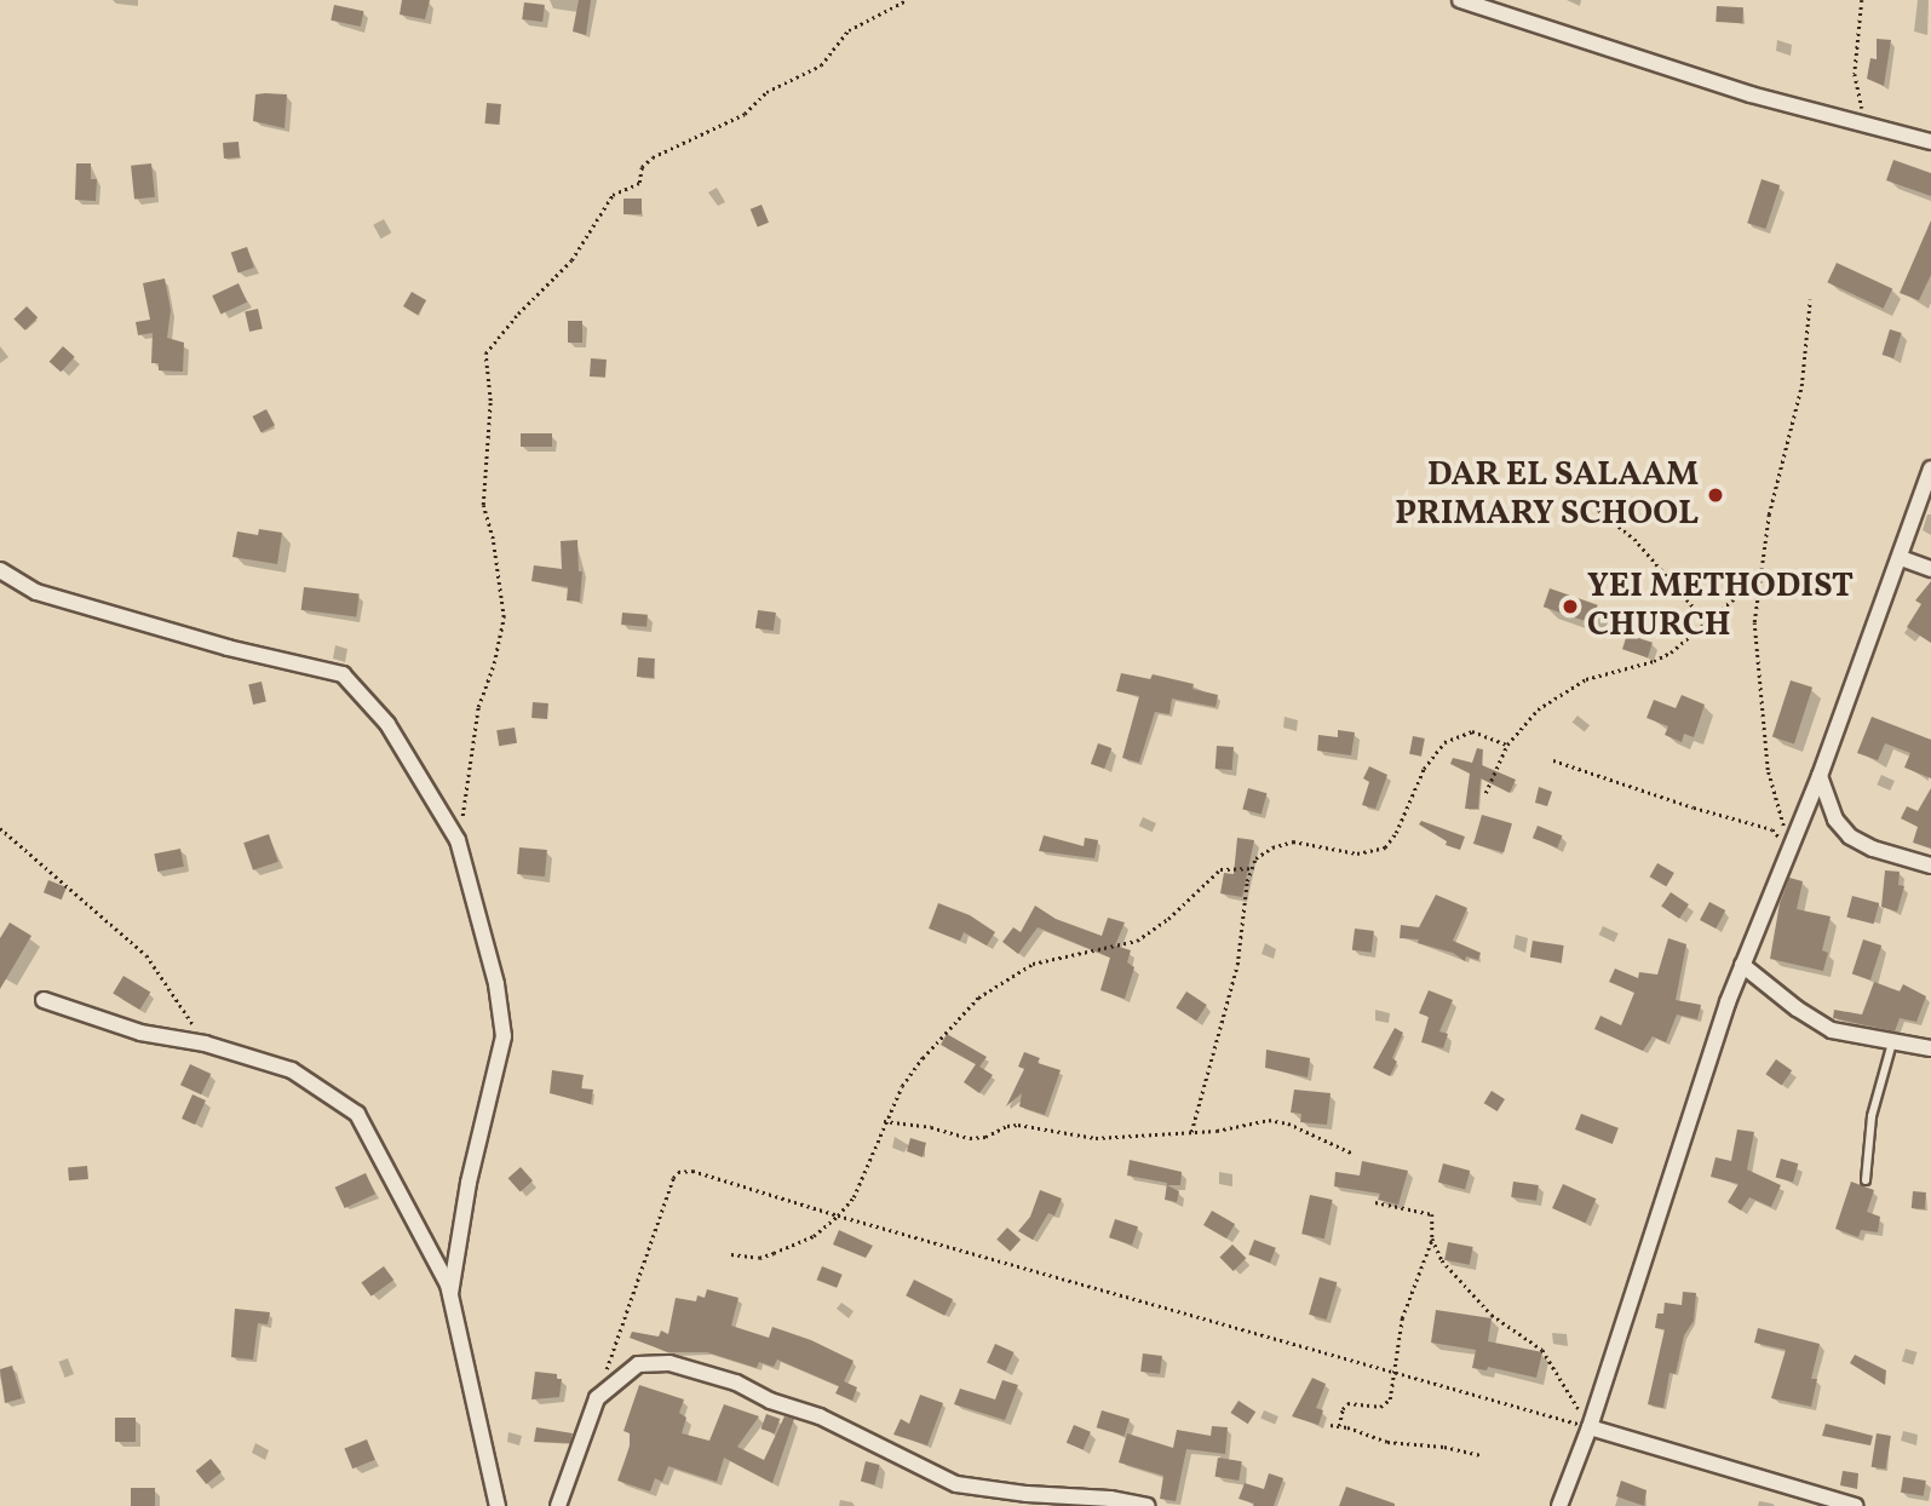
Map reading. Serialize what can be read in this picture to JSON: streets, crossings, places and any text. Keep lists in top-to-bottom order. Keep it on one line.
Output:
{"places":["DAR EL SALAAM PRIMARY SCHOOL","YEI METHODIST CHURCH"]}
